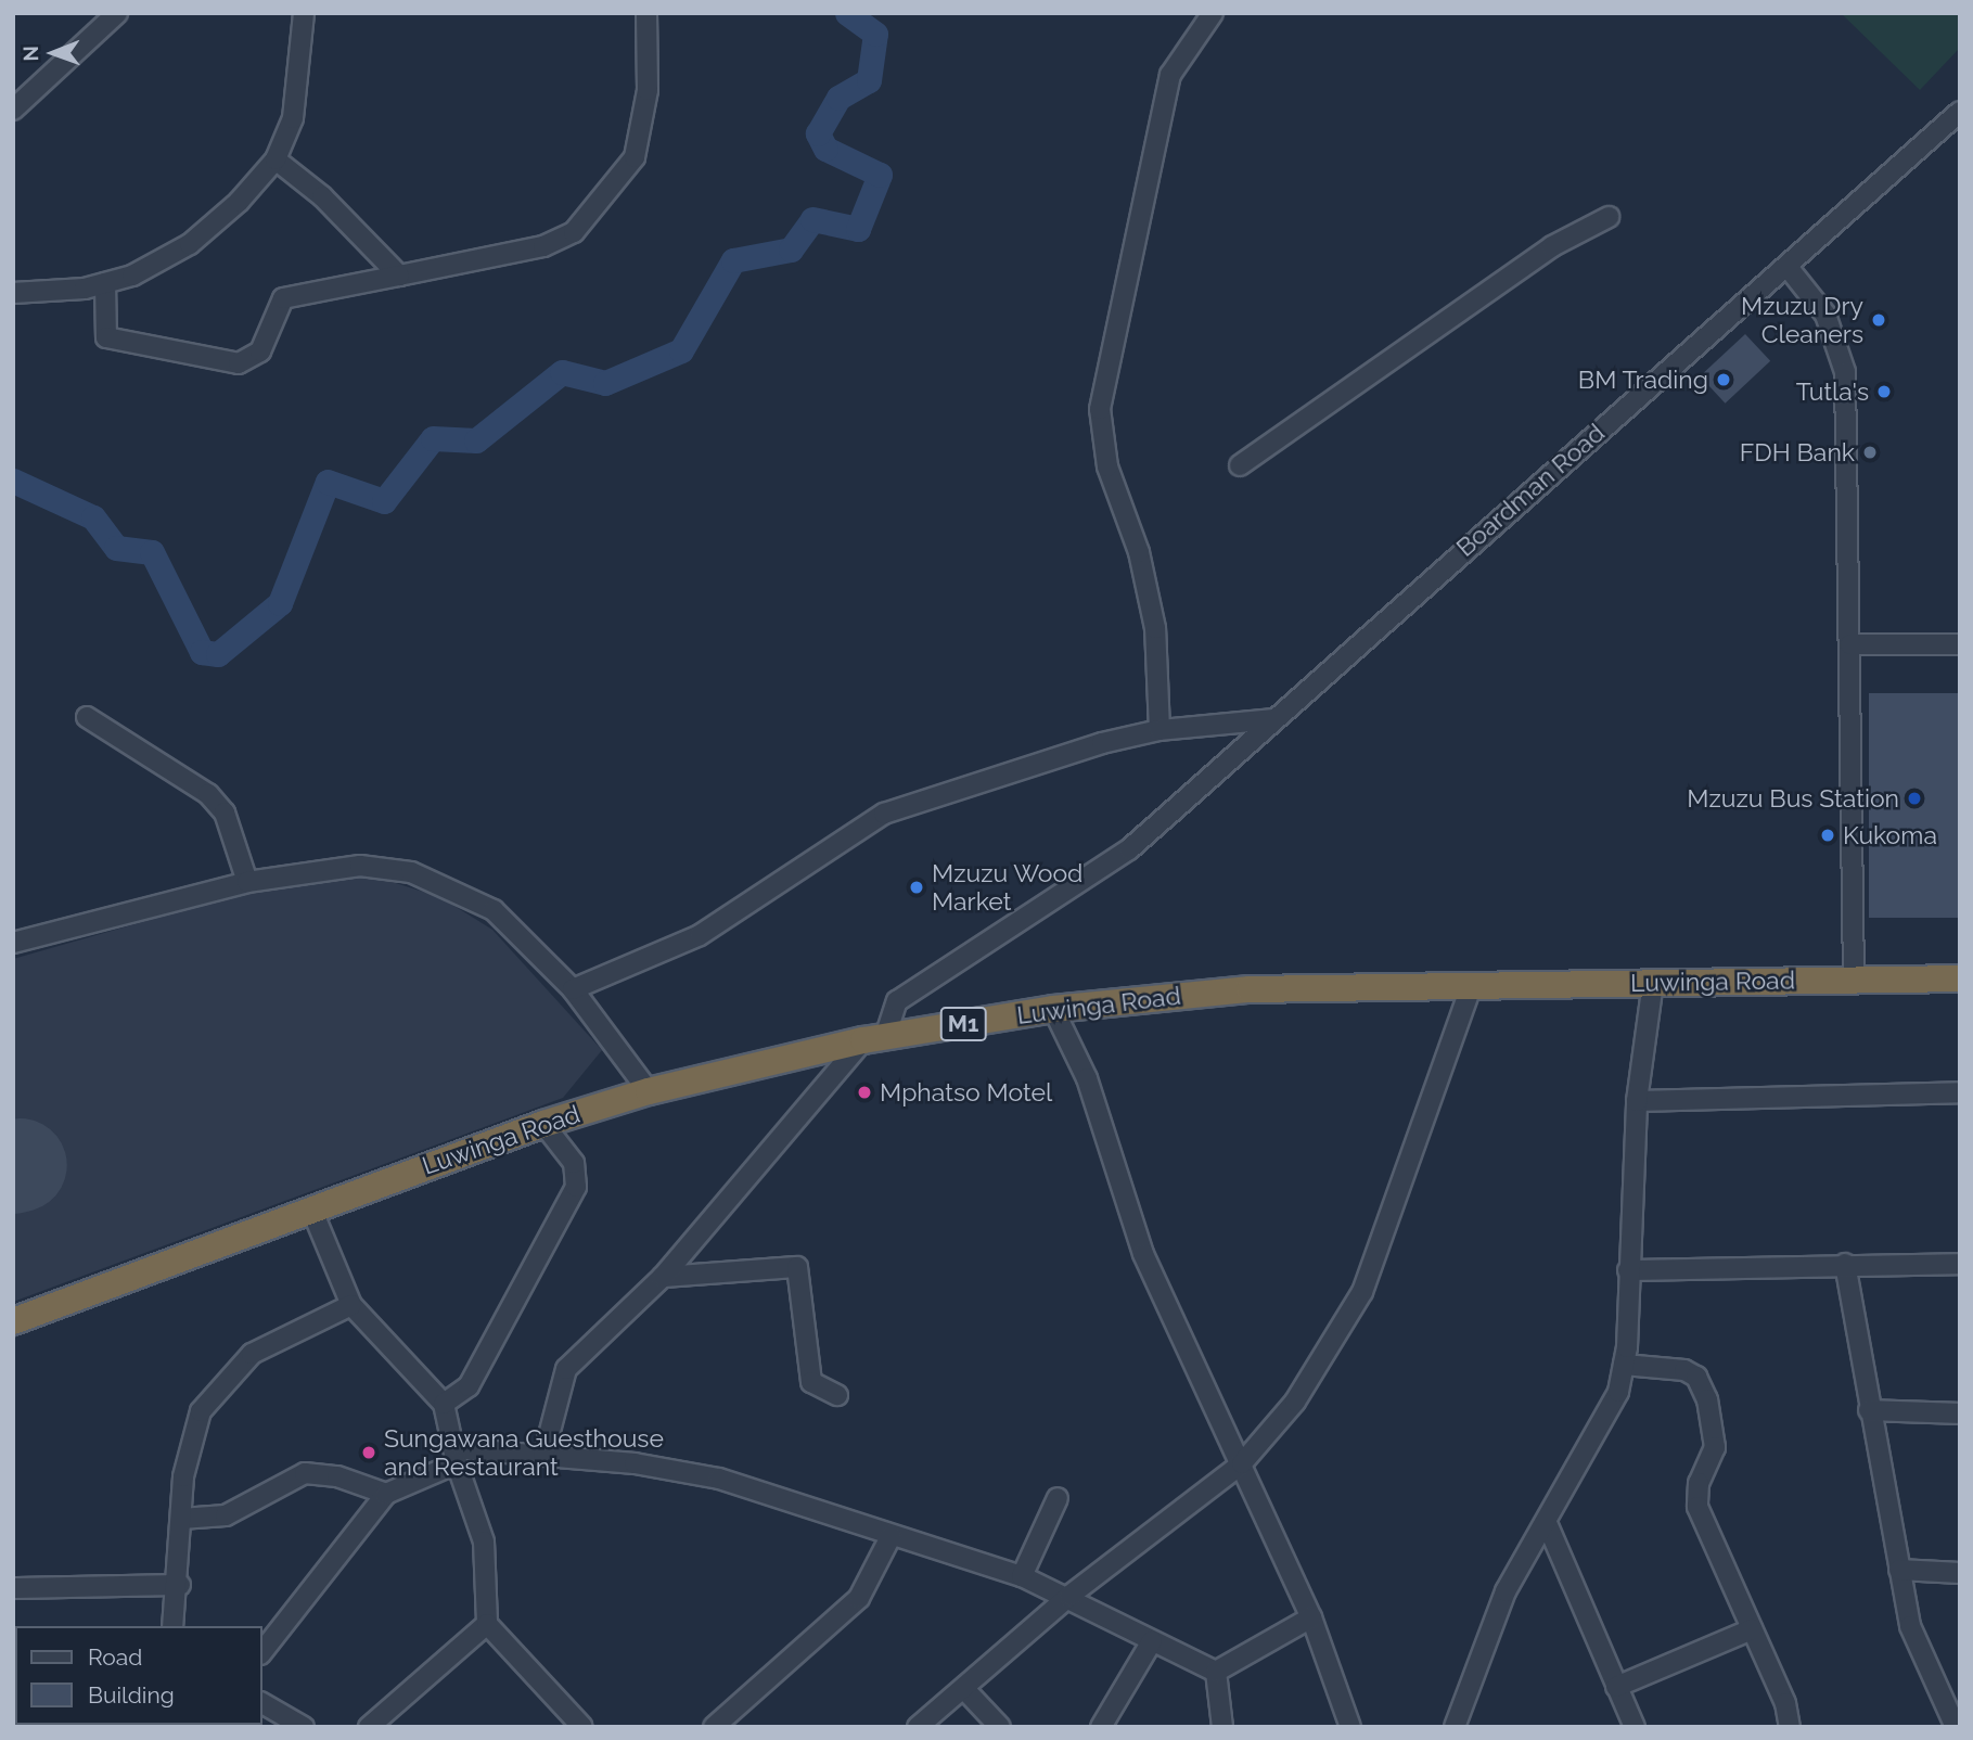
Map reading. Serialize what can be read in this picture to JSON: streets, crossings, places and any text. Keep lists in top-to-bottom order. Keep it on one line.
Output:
{"streets":{"highway":["Luwinga Road","M1"],"street":["Boardman Road"]},"crossings":[["Boardman Road","M1"],["Luwinga Road","M1"]],"places":["Mzuzu Dry Cleaners","BM Trading","Tutla's","FDH Bank","Mzuzu Bus Station","Kukoma","Mzuzu Wood Market","Mphatso Motel","Sungawana Guesthouse and Restaurant"],"legend":["Road","Building"],"north":"left"}
